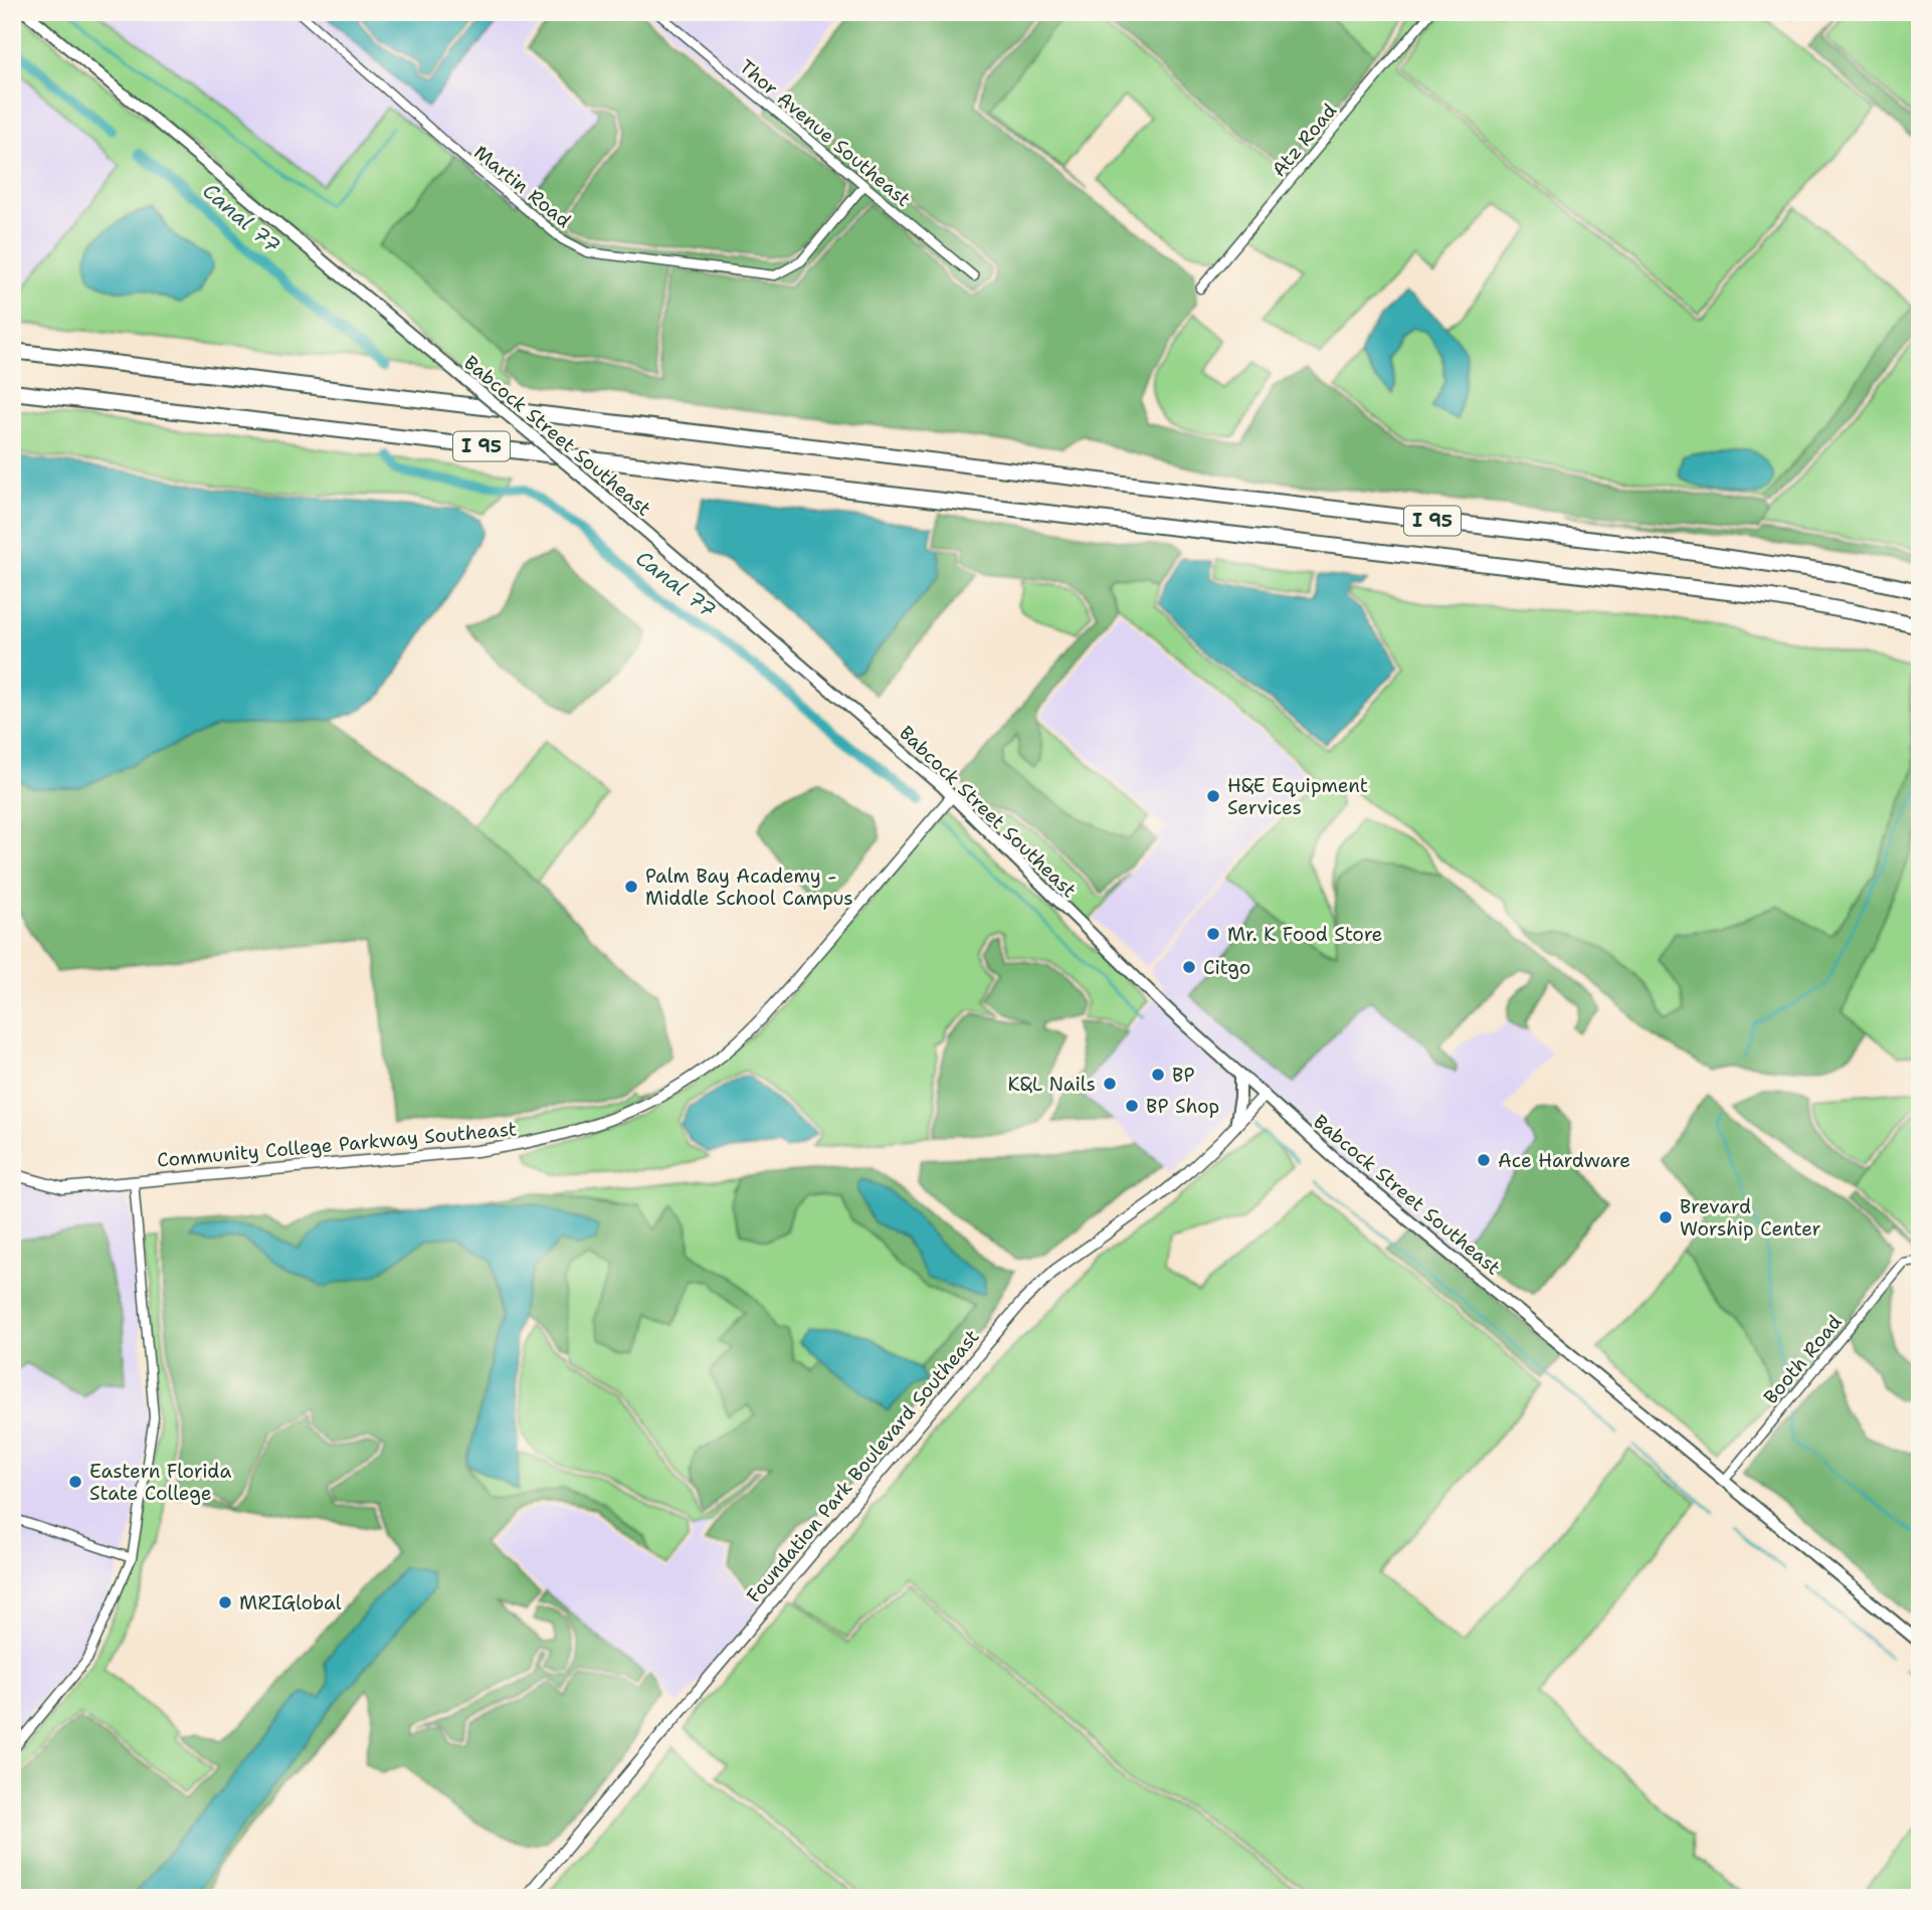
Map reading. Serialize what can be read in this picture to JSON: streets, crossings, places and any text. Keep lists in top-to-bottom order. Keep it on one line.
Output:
{"streets":{"highway":["I 95"],"main road":["Babcock Street Southeast"],"street":["Thor Avenue Southeast","Atz Road","Martin Road","Community College Parkway Southeast","Booth Road","Foundation Park Boulevard Southeast"]},"crossings":[["Thor Avenue Southeast","Martin Road"],["Babcock Street Southeast","Community College Parkway Southeast"],["Babcock Street Southeast","Booth Road"],["Babcock Street Southeast","Foundation Park Boulevard Southeast"]],"water":["Canal 77"],"places":["H&E Equipment Services","Palm Bay Academy - Middle School Campus","Mr. K Food Store","Citgo","BP","K&L Nails","BP Shop","Ace Hardware","Brevard Worship Center","Eastern Florida State College","MRIGlobal"]}
